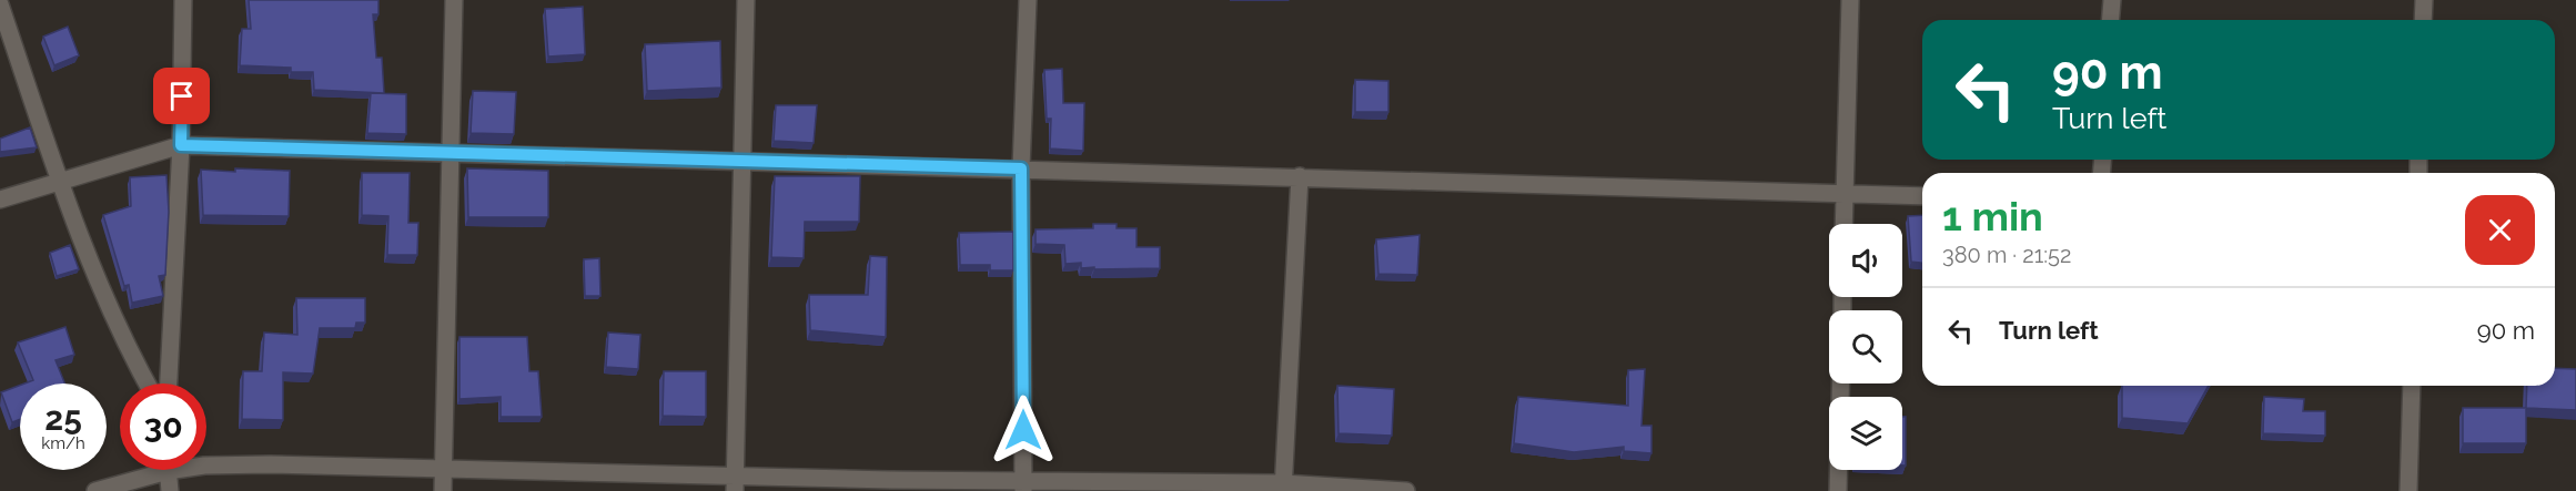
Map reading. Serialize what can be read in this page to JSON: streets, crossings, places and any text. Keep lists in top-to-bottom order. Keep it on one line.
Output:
{"page":{"turn":["90 m","Turn left"],"heading":["1 min","380 m · 21:52"],"list":[{"name":"Turn left","value":"90 m"}],"speed":"25 km/h","limit":"30"}}
